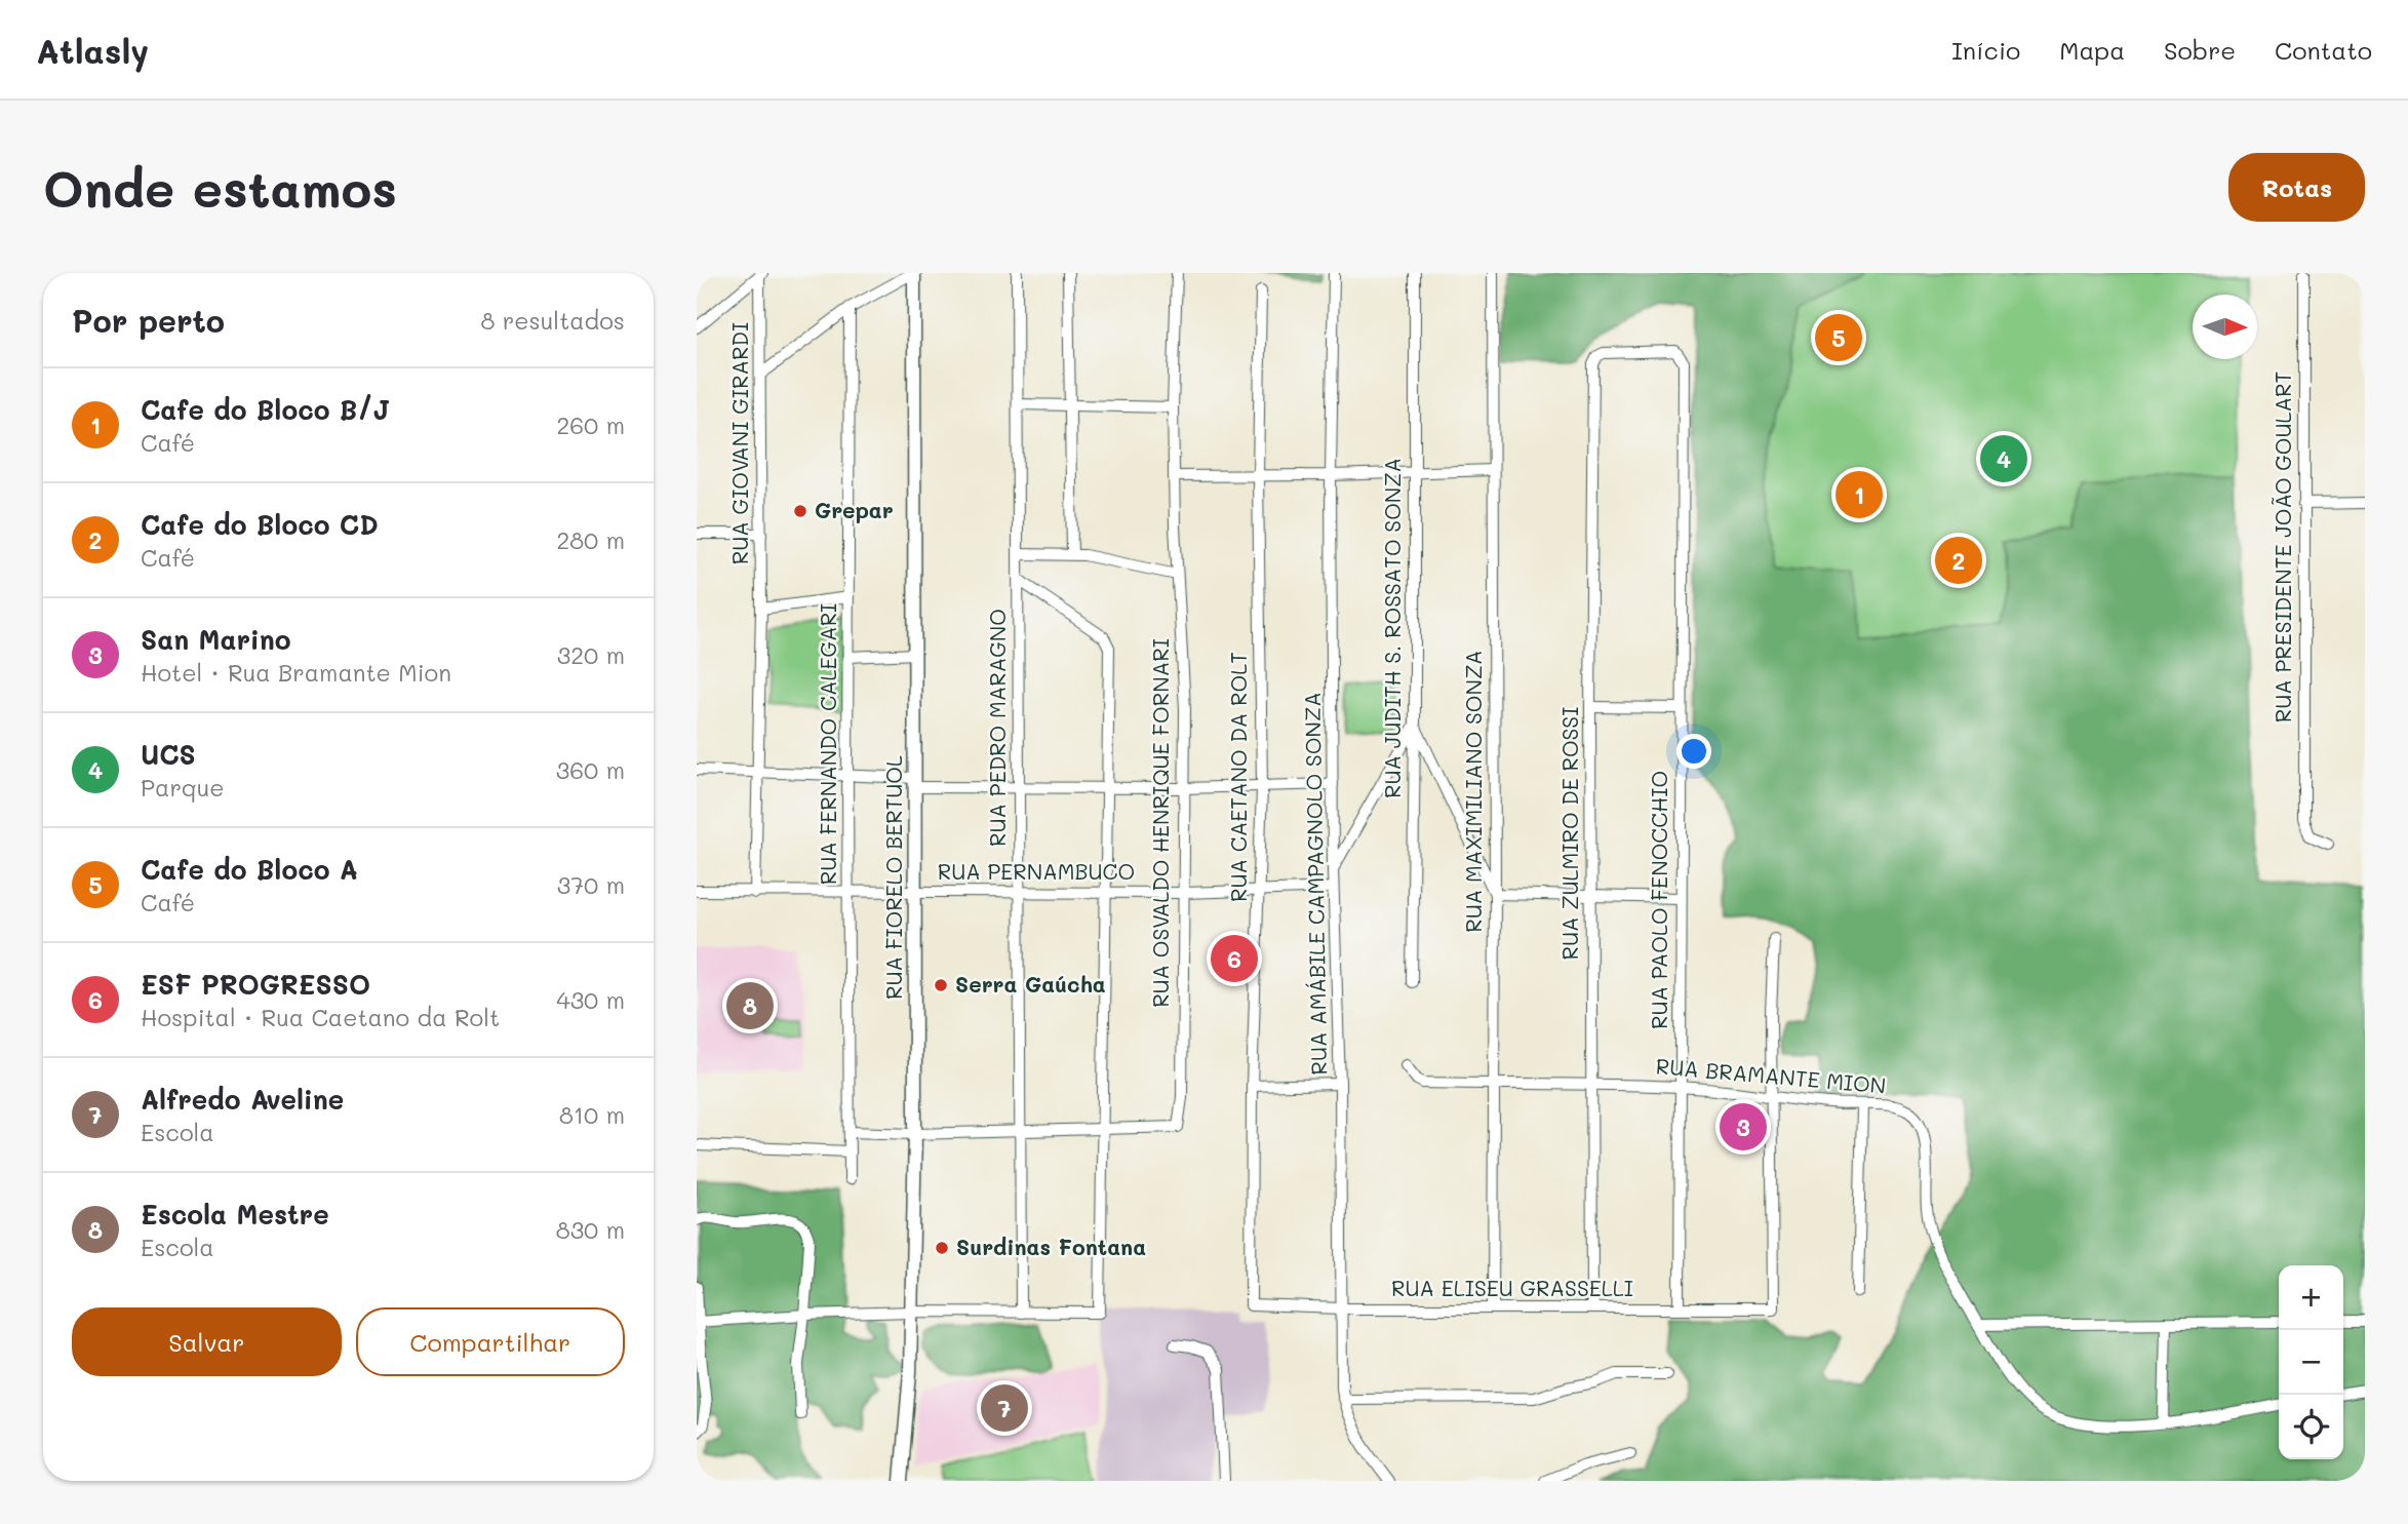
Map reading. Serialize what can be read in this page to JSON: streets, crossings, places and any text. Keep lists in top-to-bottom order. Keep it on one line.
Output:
{"streets":{"main road":["RUA FIORELO BERTUOL"],"street":["RUA GIOVANI GIRARDI","RUA PRESIDENTE JOÃO GOULART","RUA JUDITH S. ROSSATO SONZA","RUA PEDRO MARAGNO","RUA FERNANDO CALEGARI","RUA CAETANO DA ROLT","RUA MAXIMILIANO SONZA","RUA OSVALDO HENRIQUE FORNARI","RUA ZULMIRO DE ROSSI","RUA PERNAMBUCO","RUA AMÁBILE CAMPAGNOLO SONZA","RUA PAOLO FENOCCHIO","RUA BRAMANTE MION","RUA ELISEU GRASSELLI"]},"crossings":[["RUA GIOVANI GIRARDI","RUA PERNAMBUCO"],["RUA PEDRO MARAGNO","RUA PERNAMBUCO"],["RUA FERNANDO CALEGARI","RUA PERNAMBUCO"],["RUA CAETANO DA ROLT","RUA PERNAMBUCO"],["RUA CAETANO DA ROLT","RUA ELISEU GRASSELLI"],["RUA MAXIMILIANO SONZA","RUA BRAMANTE MION"],["RUA MAXIMILIANO SONZA","RUA ELISEU GRASSELLI"],["RUA OSVALDO HENRIQUE FORNARI","RUA PERNAMBUCO"],["RUA ZULMIRO DE ROSSI","RUA PAOLO FENOCCHIO"],["RUA ZULMIRO DE ROSSI","RUA BRAMANTE MION"],["RUA ZULMIRO DE ROSSI","RUA ELISEU GRASSELLI"],["RUA PERNAMBUCO","RUA FIORELO BERTUOL"],["RUA PERNAMBUCO","RUA AMÁBILE CAMPAGNOLO SONZA"],["RUA AMÁBILE CAMPAGNOLO SONZA","RUA ELISEU GRASSELLI"],["RUA PAOLO FENOCCHIO","RUA BRAMANTE MION"],["RUA PAOLO FENOCCHIO","RUA ELISEU GRASSELLI"],["RUA BRAMANTE MION","RUA ELISEU GRASSELLI"]],"places":["Grepar","Serra Gaúcha","Surdinas Fontana"],"north":"right","page":{"header":"Atlasly","nav":["Início","Mapa","Sobre","Contato"],"buttons":["Rotas",["Salvar","Compartilhar"]],"title":"Onde estamos","heading":["Por perto","8 resultados"],"pins":["5","4","1","2","6","8","3","7"],"list":[{"mark":"1","name":"Cafe do Bloco B/J","note":"Café","value":"260 m"},{"mark":"2","name":"Cafe do Bloco CD","note":"Café","value":"280 m"},{"mark":"3","name":"San Marino","note":"Hotel · Rua Bramante Mion","value":"320 m"},{"mark":"4","name":"UCS","note":"Parque","value":"360 m"},{"mark":"5","name":"Cafe do Bloco A","note":"Café","value":"370 m"},{"mark":"6","name":"ESF PROGRESSO","note":"Hospital · Rua Caetano da Rolt","value":"430 m"},{"mark":"7","name":"Alfredo Aveline","note":"Escola","value":"810 m"},{"mark":"8","name":"Escola Mestre","note":"Escola","value":"830 m"}],"map_buttons":["+","−"]}}
